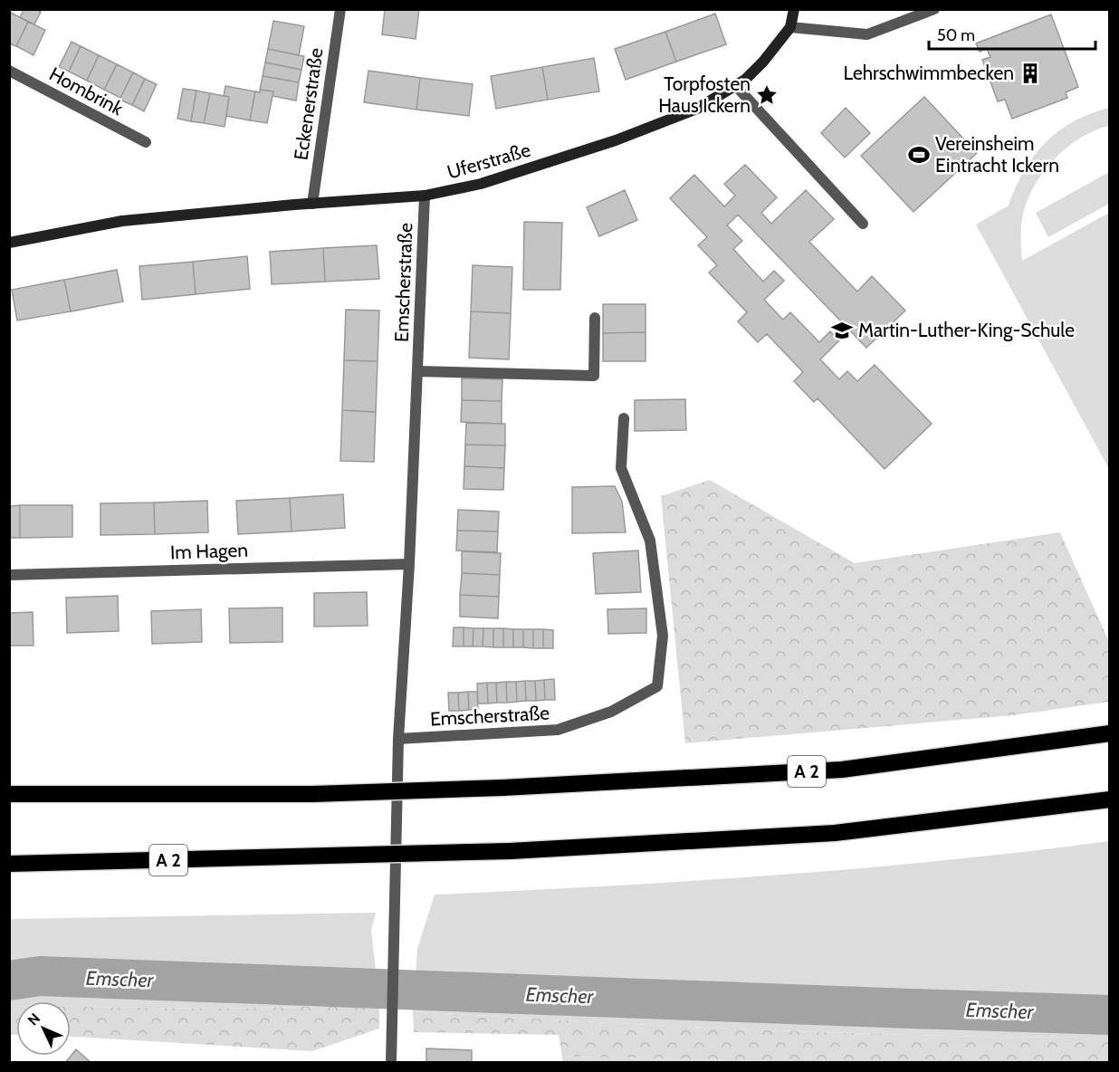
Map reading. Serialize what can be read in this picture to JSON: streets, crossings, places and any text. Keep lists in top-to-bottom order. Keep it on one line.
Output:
{"streets":{"highway":["A 2"],"main road":["Uferstraße"],"street":["Hombrink","Eckenerstraße","Emscherstraße","Im Hagen"]},"crossings":[["Eckenerstraße","Uferstraße"],["Uferstraße","Emscherstraße"],["Emscherstraße","Im Hagen"]],"water":["Emscher"],"places":{"building":["Lehrschwimmbecken"],"place":["Torpfosten Haus Ickern"],"sports":["Vereinsheim Eintracht Ickern"],"school or university":["Martin-Luther-King-Schule"]},"scale_bar":"50 m","north":"top left"}
